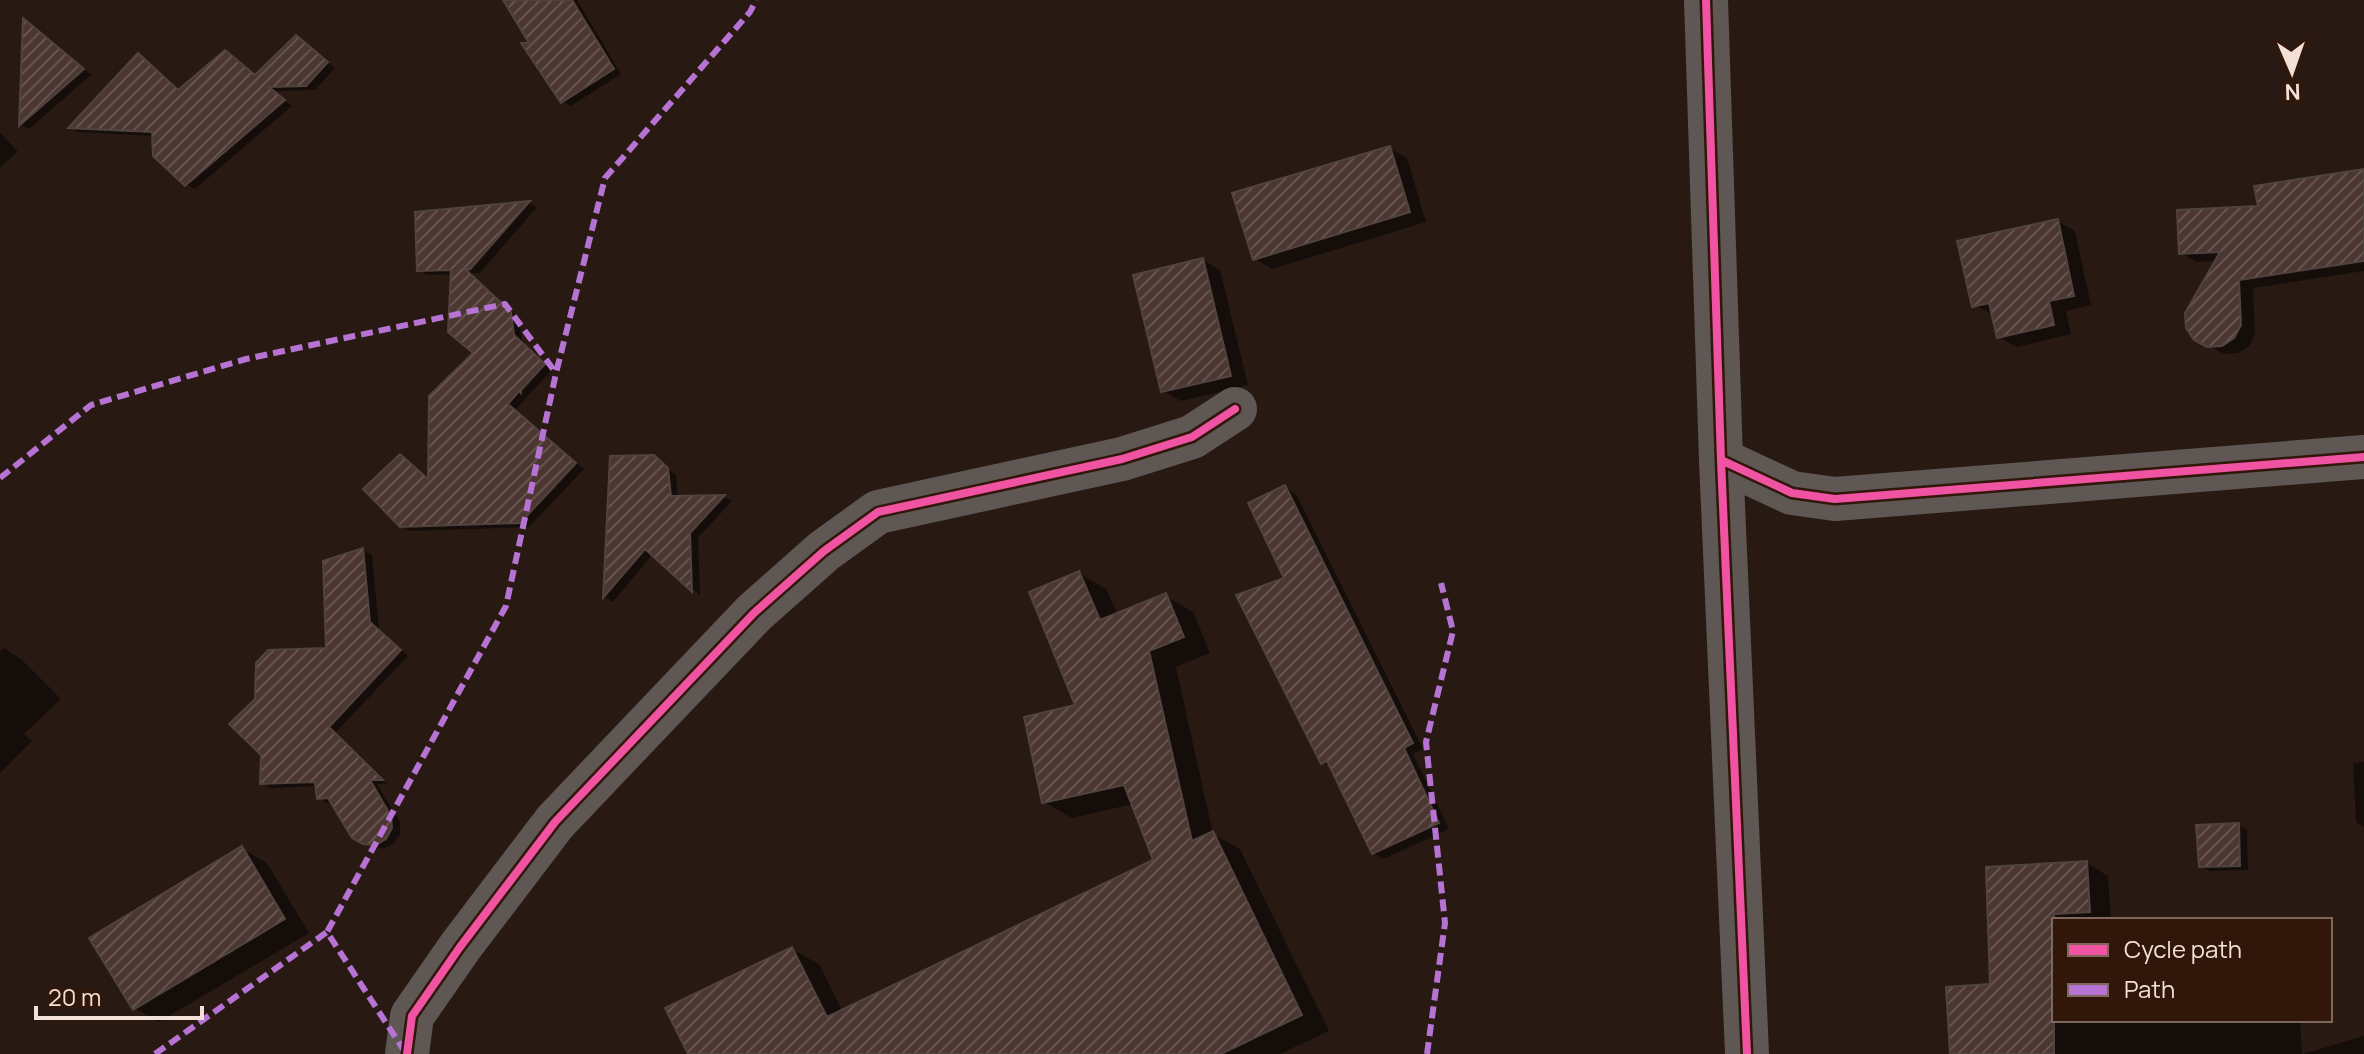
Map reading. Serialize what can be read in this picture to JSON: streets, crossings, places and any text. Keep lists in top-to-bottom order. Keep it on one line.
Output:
{"legend":["Cycle path","Path"],"scale_bar":"20 m","north":"bottom"}
